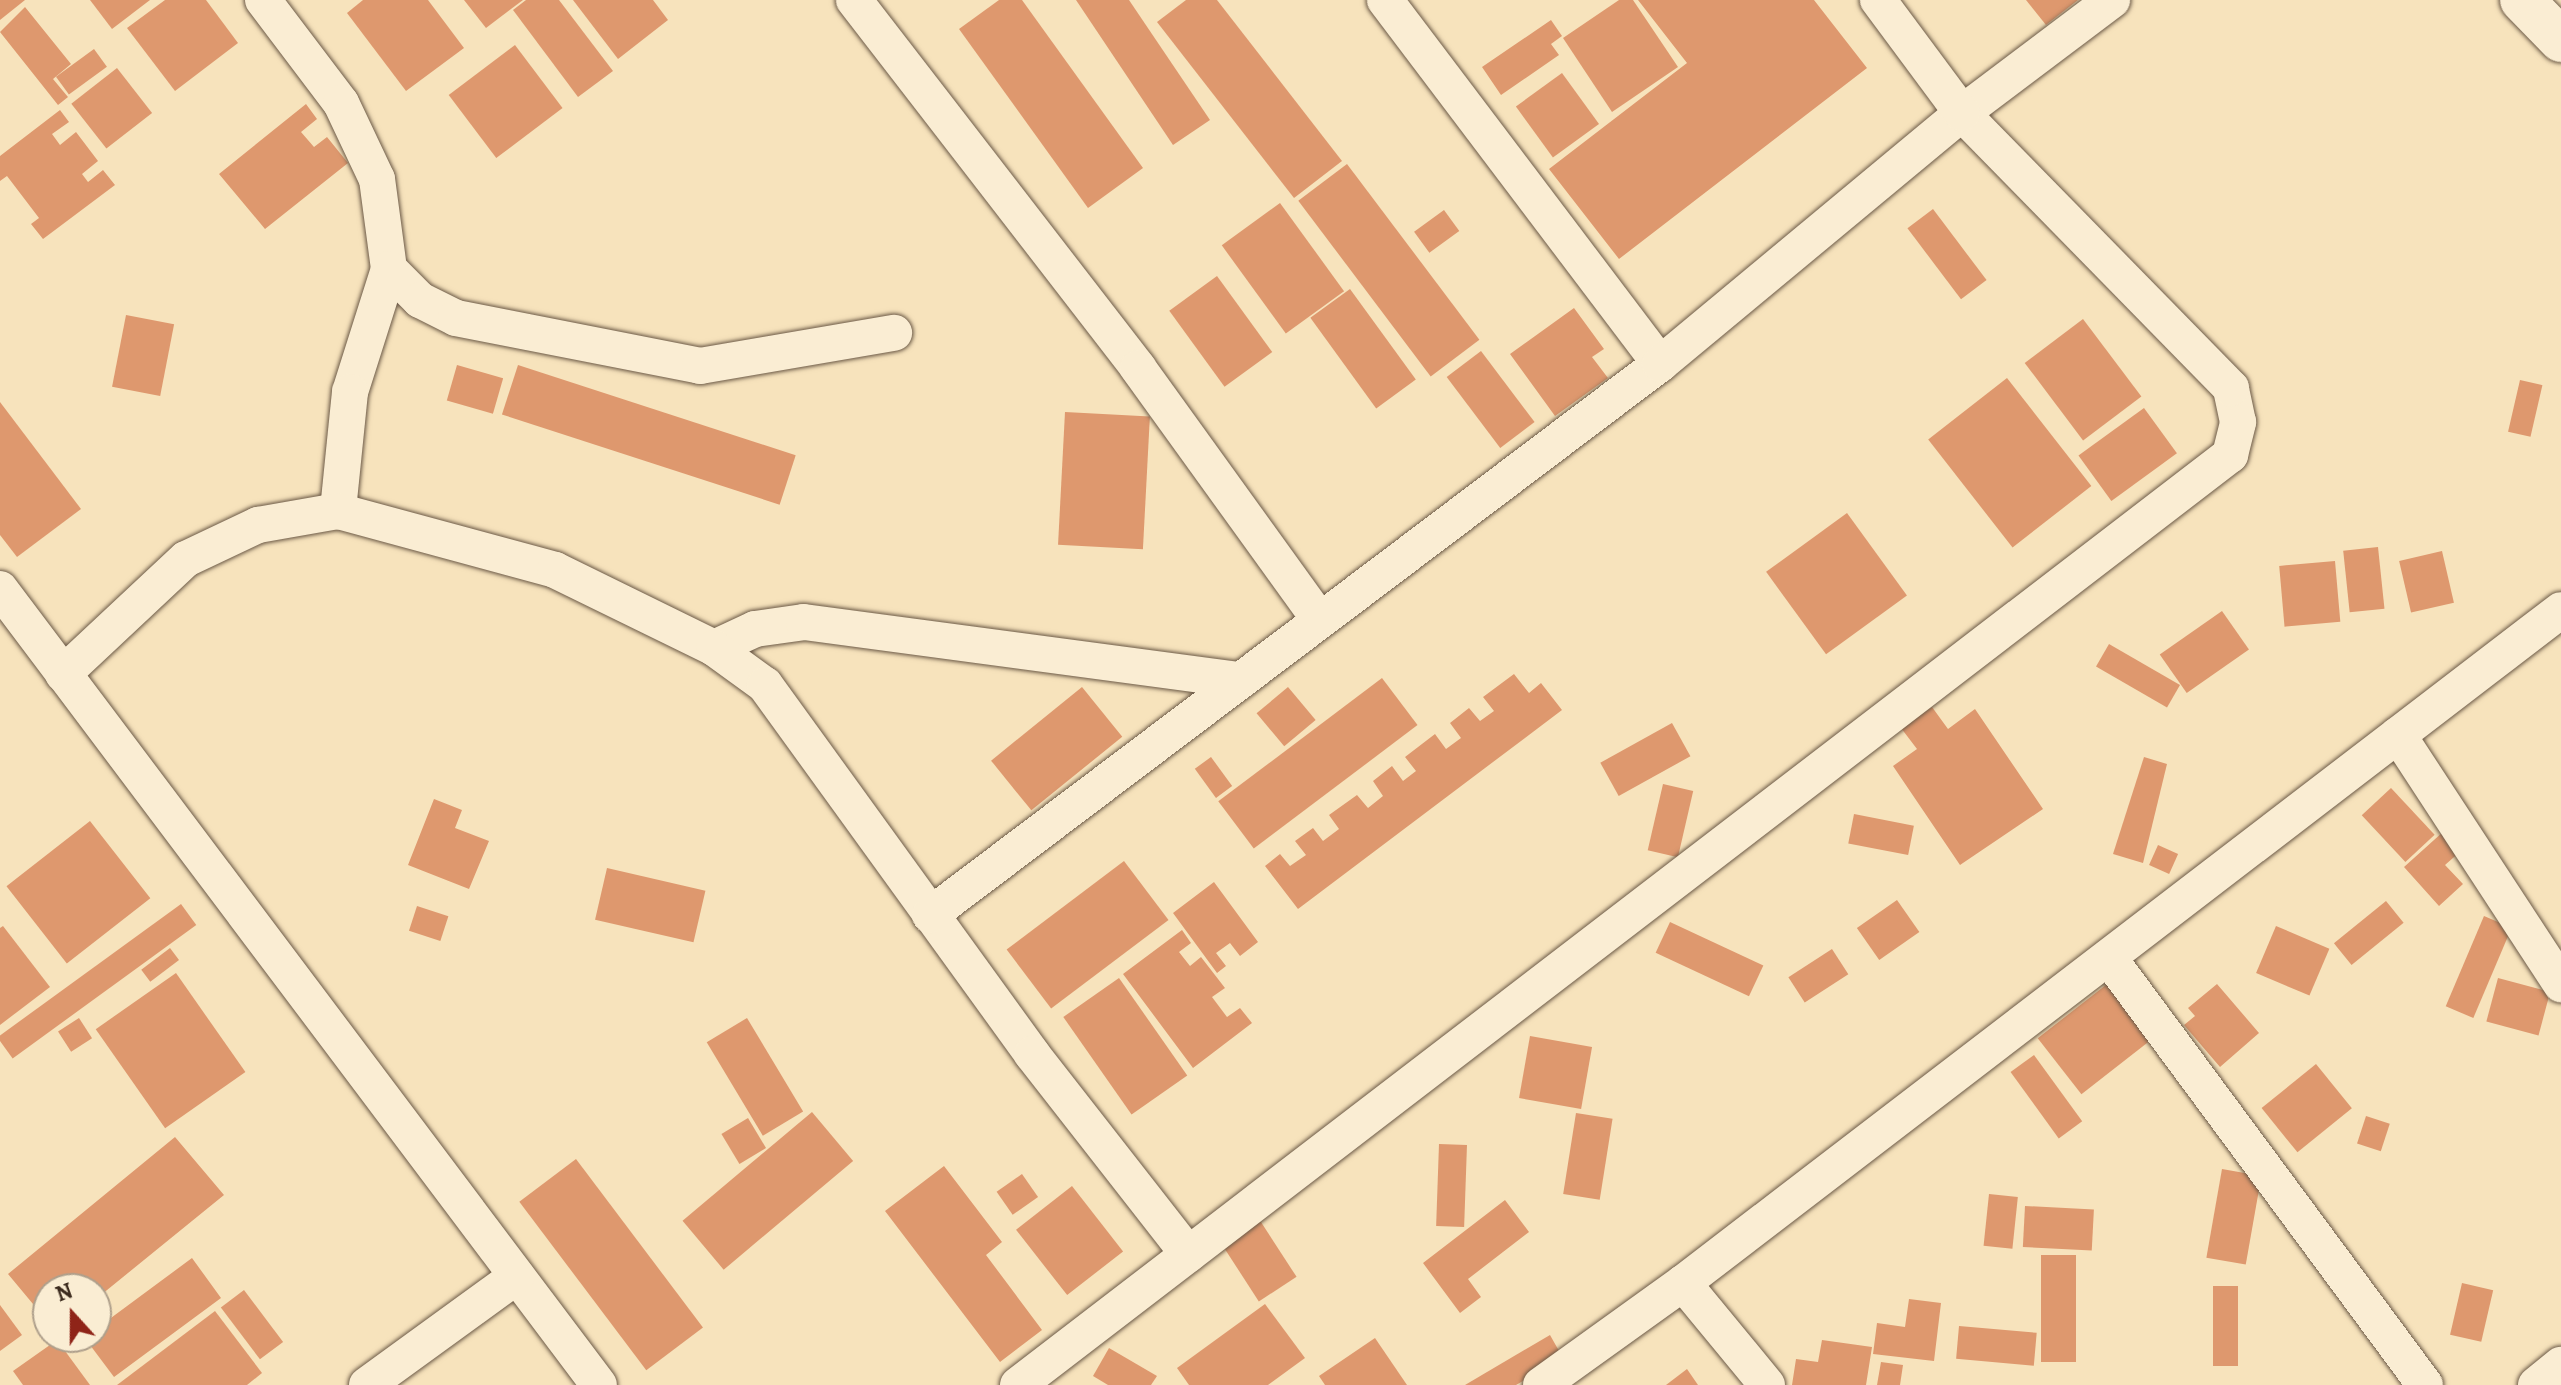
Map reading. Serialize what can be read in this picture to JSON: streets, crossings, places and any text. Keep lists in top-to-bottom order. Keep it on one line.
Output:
{"north":"top"}
